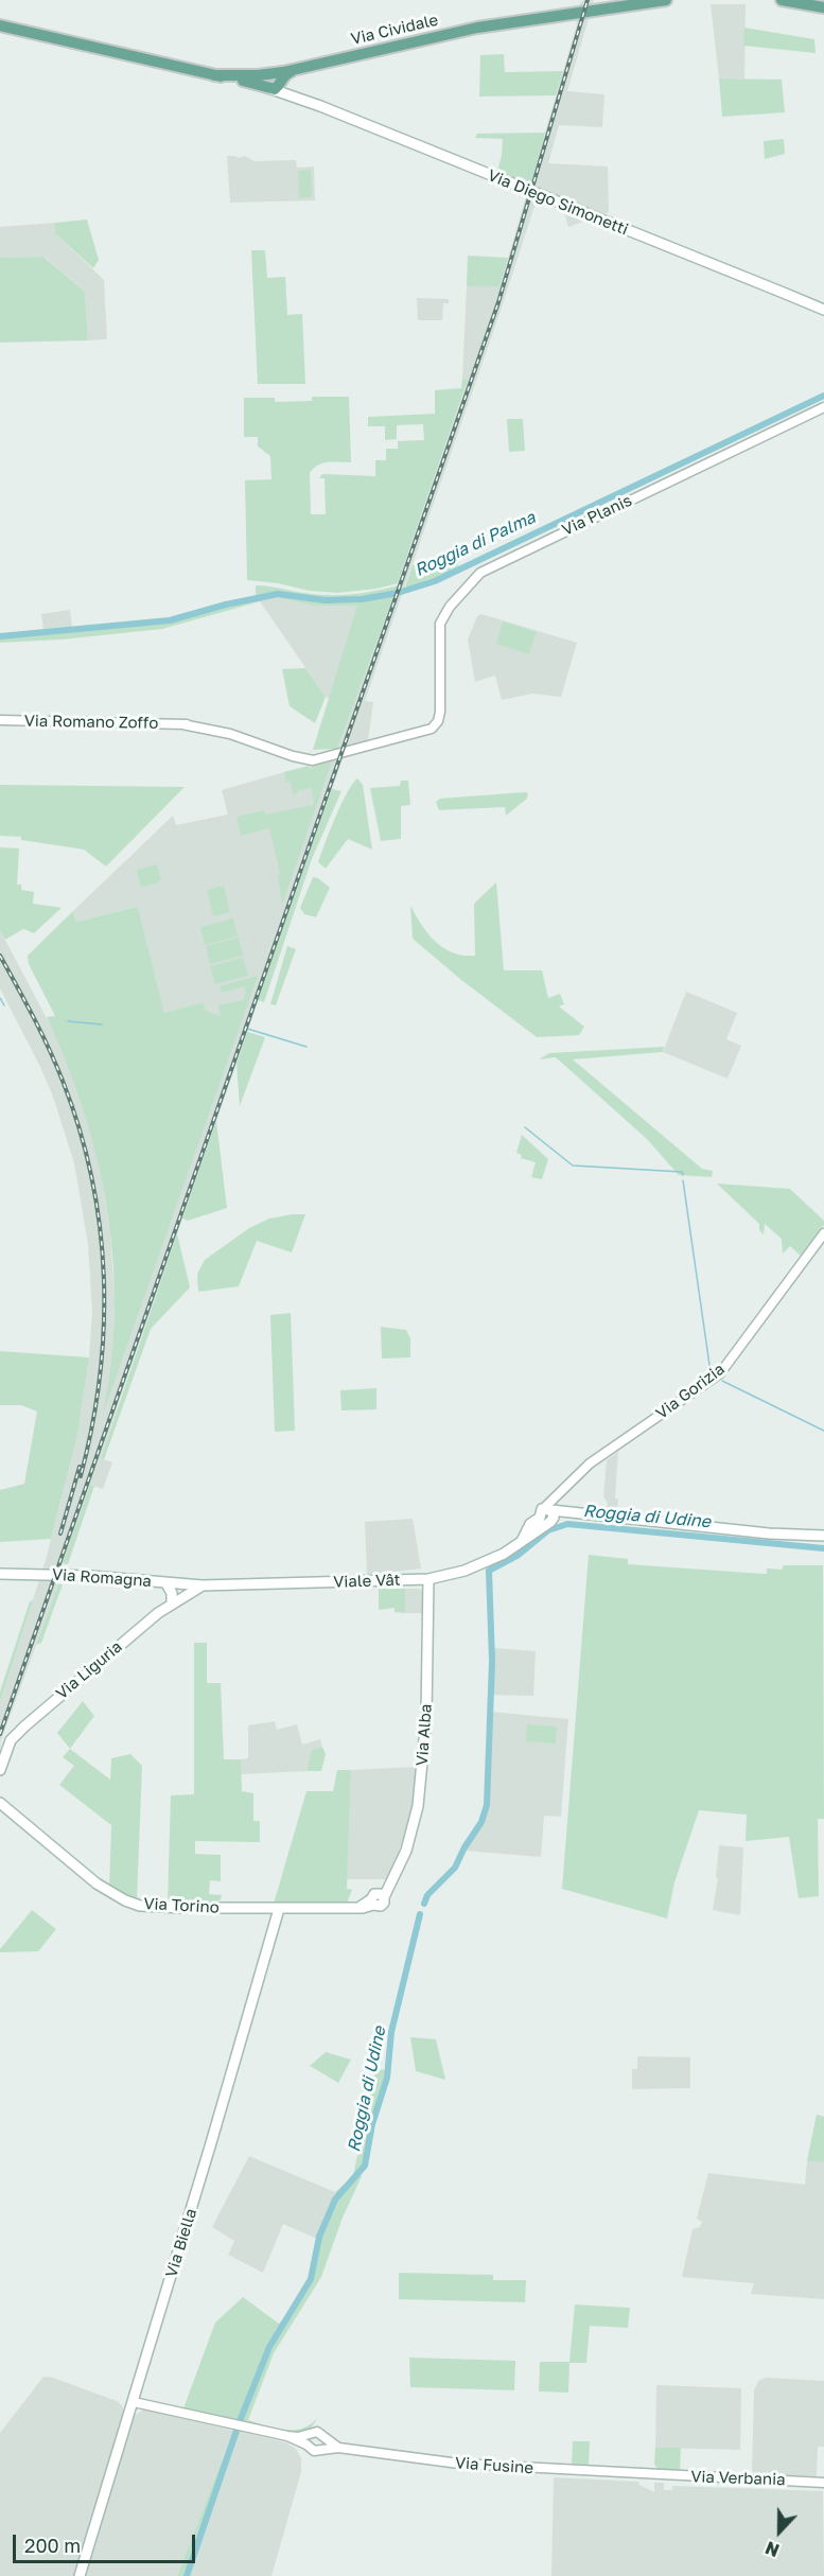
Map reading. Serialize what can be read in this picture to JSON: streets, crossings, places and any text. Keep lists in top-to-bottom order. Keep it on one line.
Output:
{"streets":{"main road":["Via Cividale","Via Diego Simonetti","Via Romagna","Viale Vât","Via Liguria","Via Alba","Via Torino","Via Biella"],"street":["Via Planis","Via Romano Zoffo","Via Gorizia","Via Fusine","Via Verbania"]},"crossings":[["Via Cividale","Via Diego Simonetti"],["Via Planis","Via Romano Zoffo"],["Via Gorizia","Viale Vât"],["Via Romagna","Viale Vât"],["Via Romagna","Via Liguria"],["Viale Vât","Via Liguria"],["Viale Vât","Via Alba"],["Via Alba","Via Torino"],["Via Torino","Via Biella"],["Via Fusine","Via Verbania"]],"water":["Roggia di Palma","Roggia di Udine"],"scale_bar":"200 m","north":"bottom"}
